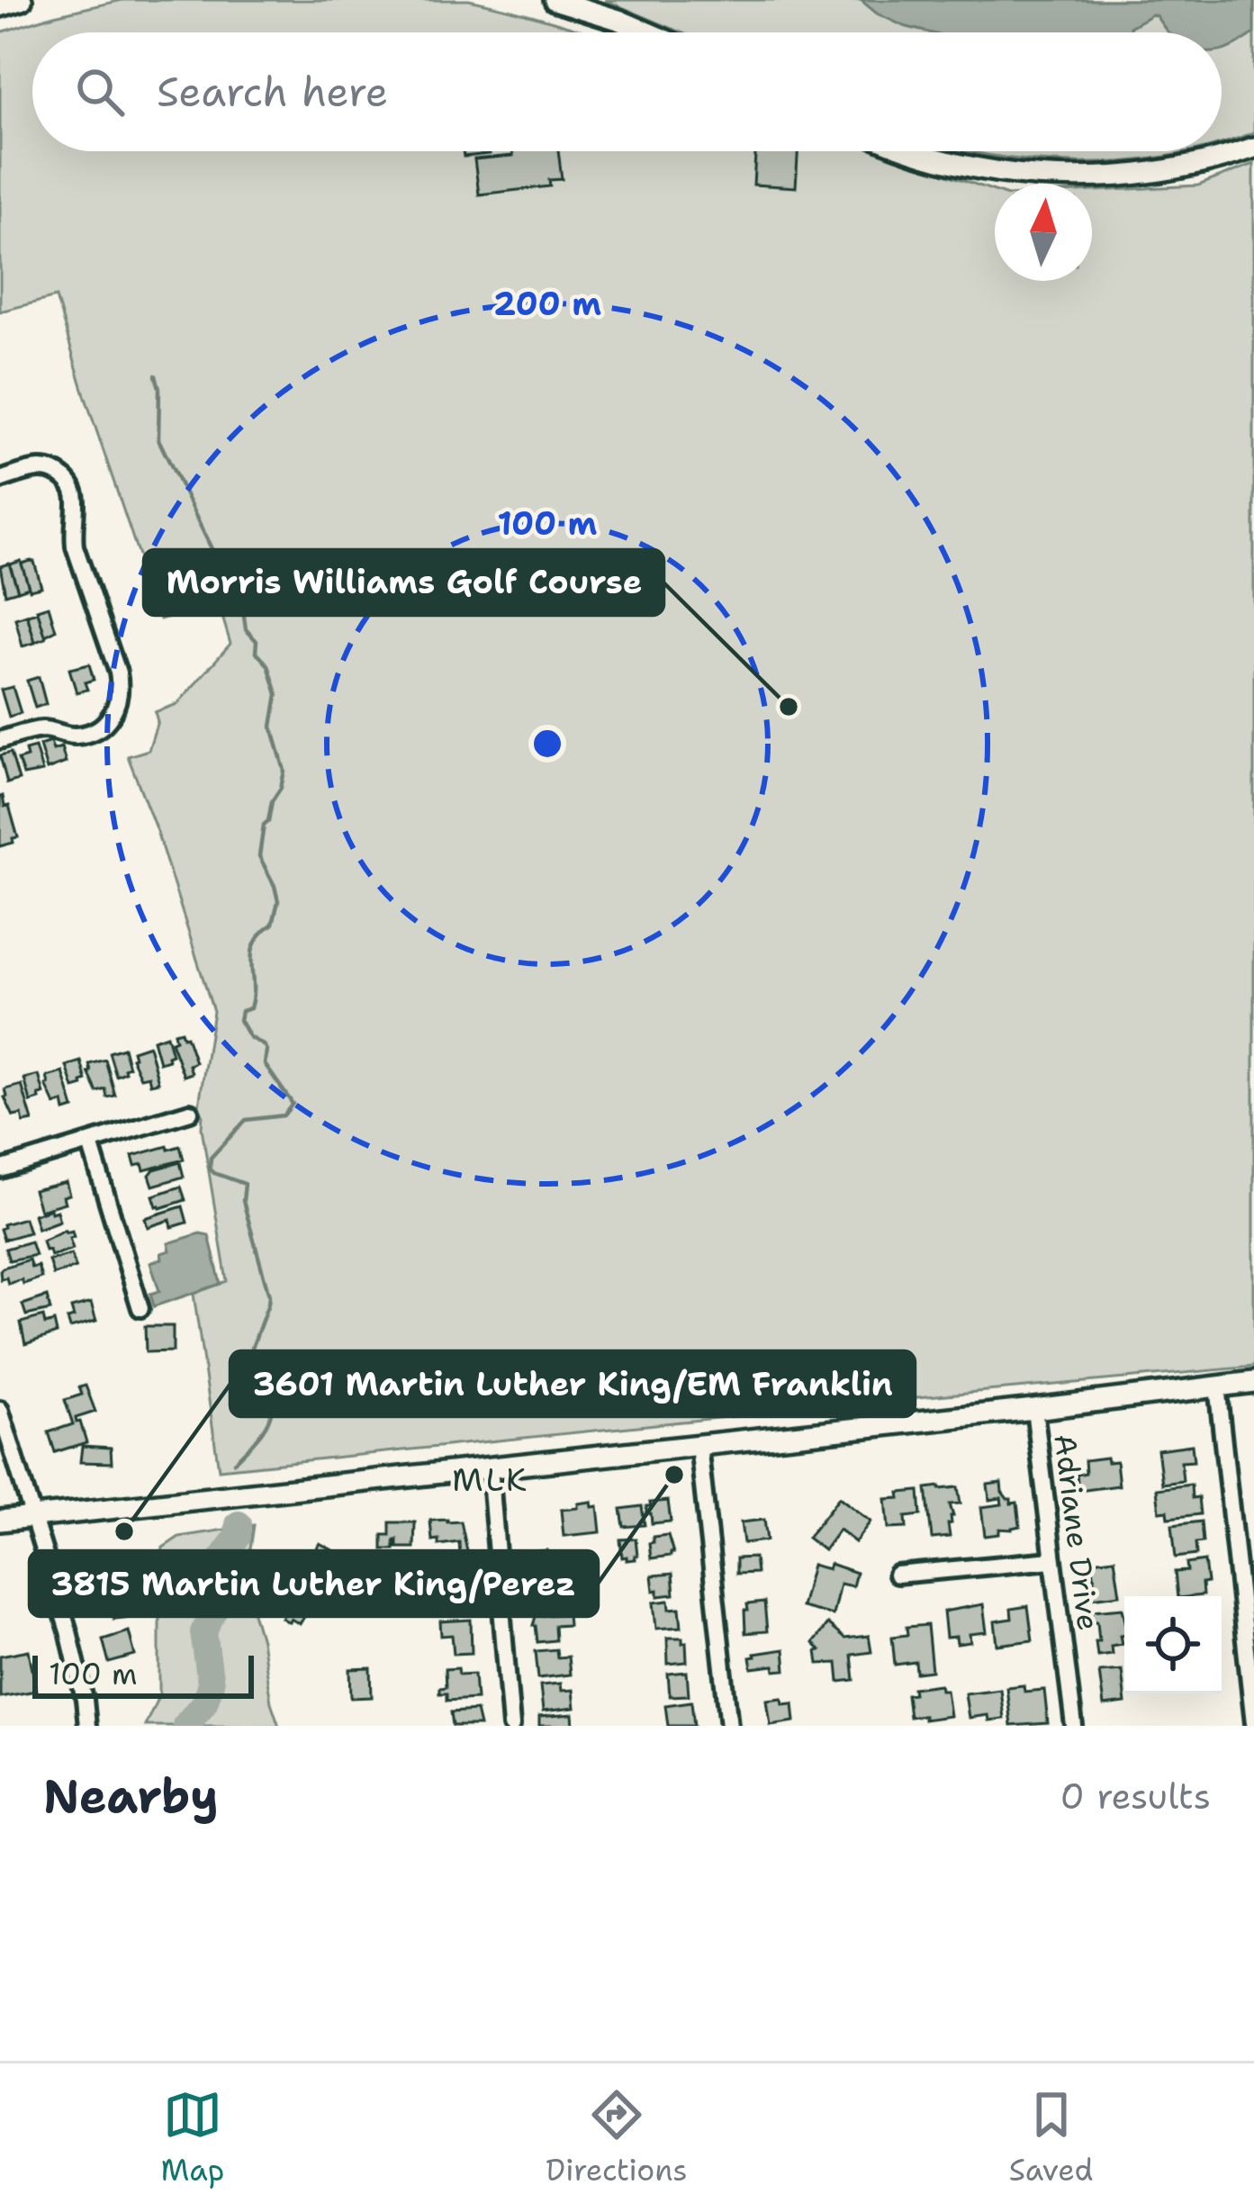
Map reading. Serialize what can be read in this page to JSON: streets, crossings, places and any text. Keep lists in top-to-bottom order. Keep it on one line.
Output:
{"streets":{"street":["Adriane Drive"]},"districts":["MLK"],"places":["Morris Williams Golf Course","3815 Martin Luther King/Perez","3601 Martin Luther King/EM Franklin"],"scale_bar":"100 m","north":"top","page":{"search":"Search here","scale":"100 m","heading":["Nearby","0 results"],"nav":["Map","Directions","Saved"]},"rings":["200 m","100 m"]}
